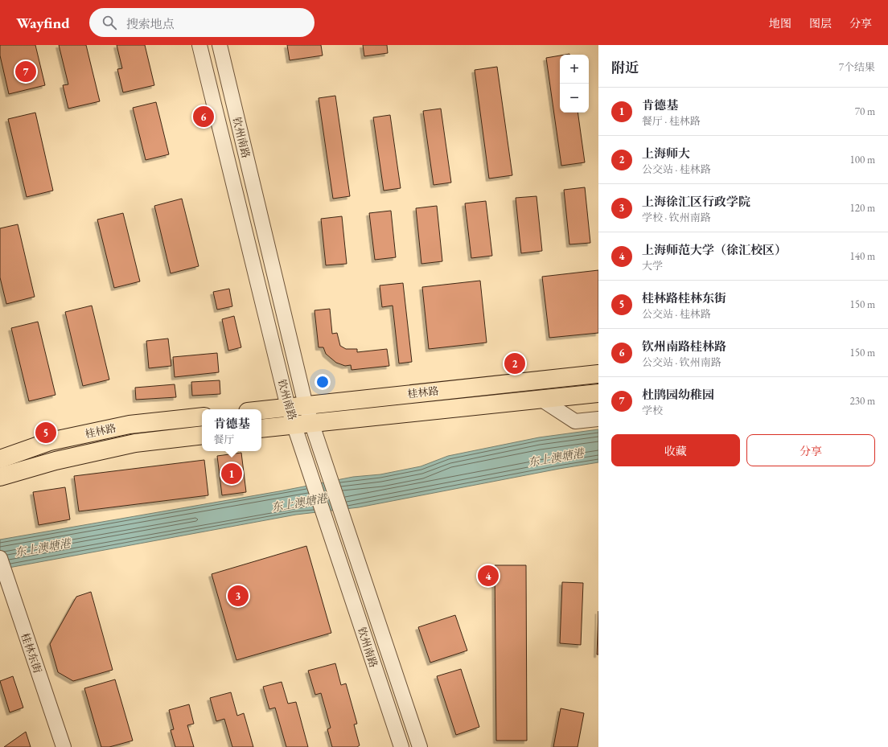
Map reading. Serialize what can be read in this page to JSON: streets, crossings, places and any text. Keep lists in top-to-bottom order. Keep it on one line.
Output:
{"streets":{"main road":["桂林路"],"street":["钦州南路","桂林东街"]},"crossings":[["钦州南路","桂林路"]],"water":["东上澳塘港"],"page":{"header":"Wayfind","search":"搜索地点","nav":["地图","图层","分享"],"heading":["附近","7个结果"],"map_buttons":["+","−"],"pins":["7","6","2","5","1","4","3"],"list":[{"mark":"1","name":"肯德基","note":"餐厅 · 桂林路","value":"70 m"},{"mark":"2","name":"上海师大","note":"公交站 · 桂林路","value":"100 m"},{"mark":"3","name":"上海徐汇区行政学院","note":"学校 · 钦州南路","value":"120 m"},{"mark":"4","name":"上海师范大学（徐汇校区）","note":"大学","value":"140 m"},{"mark":"5","name":"桂林路桂林东街","note":"公交站 · 桂林路","value":"150 m"},{"mark":"6","name":"钦州南路桂林路","note":"公交站 · 钦州南路","value":"150 m"},{"mark":"7","name":"杜鹃园幼稚园","note":"学校","value":"230 m"}],"popup":["肯德基","餐厅"],"buttons":["收藏","分享"]}}
